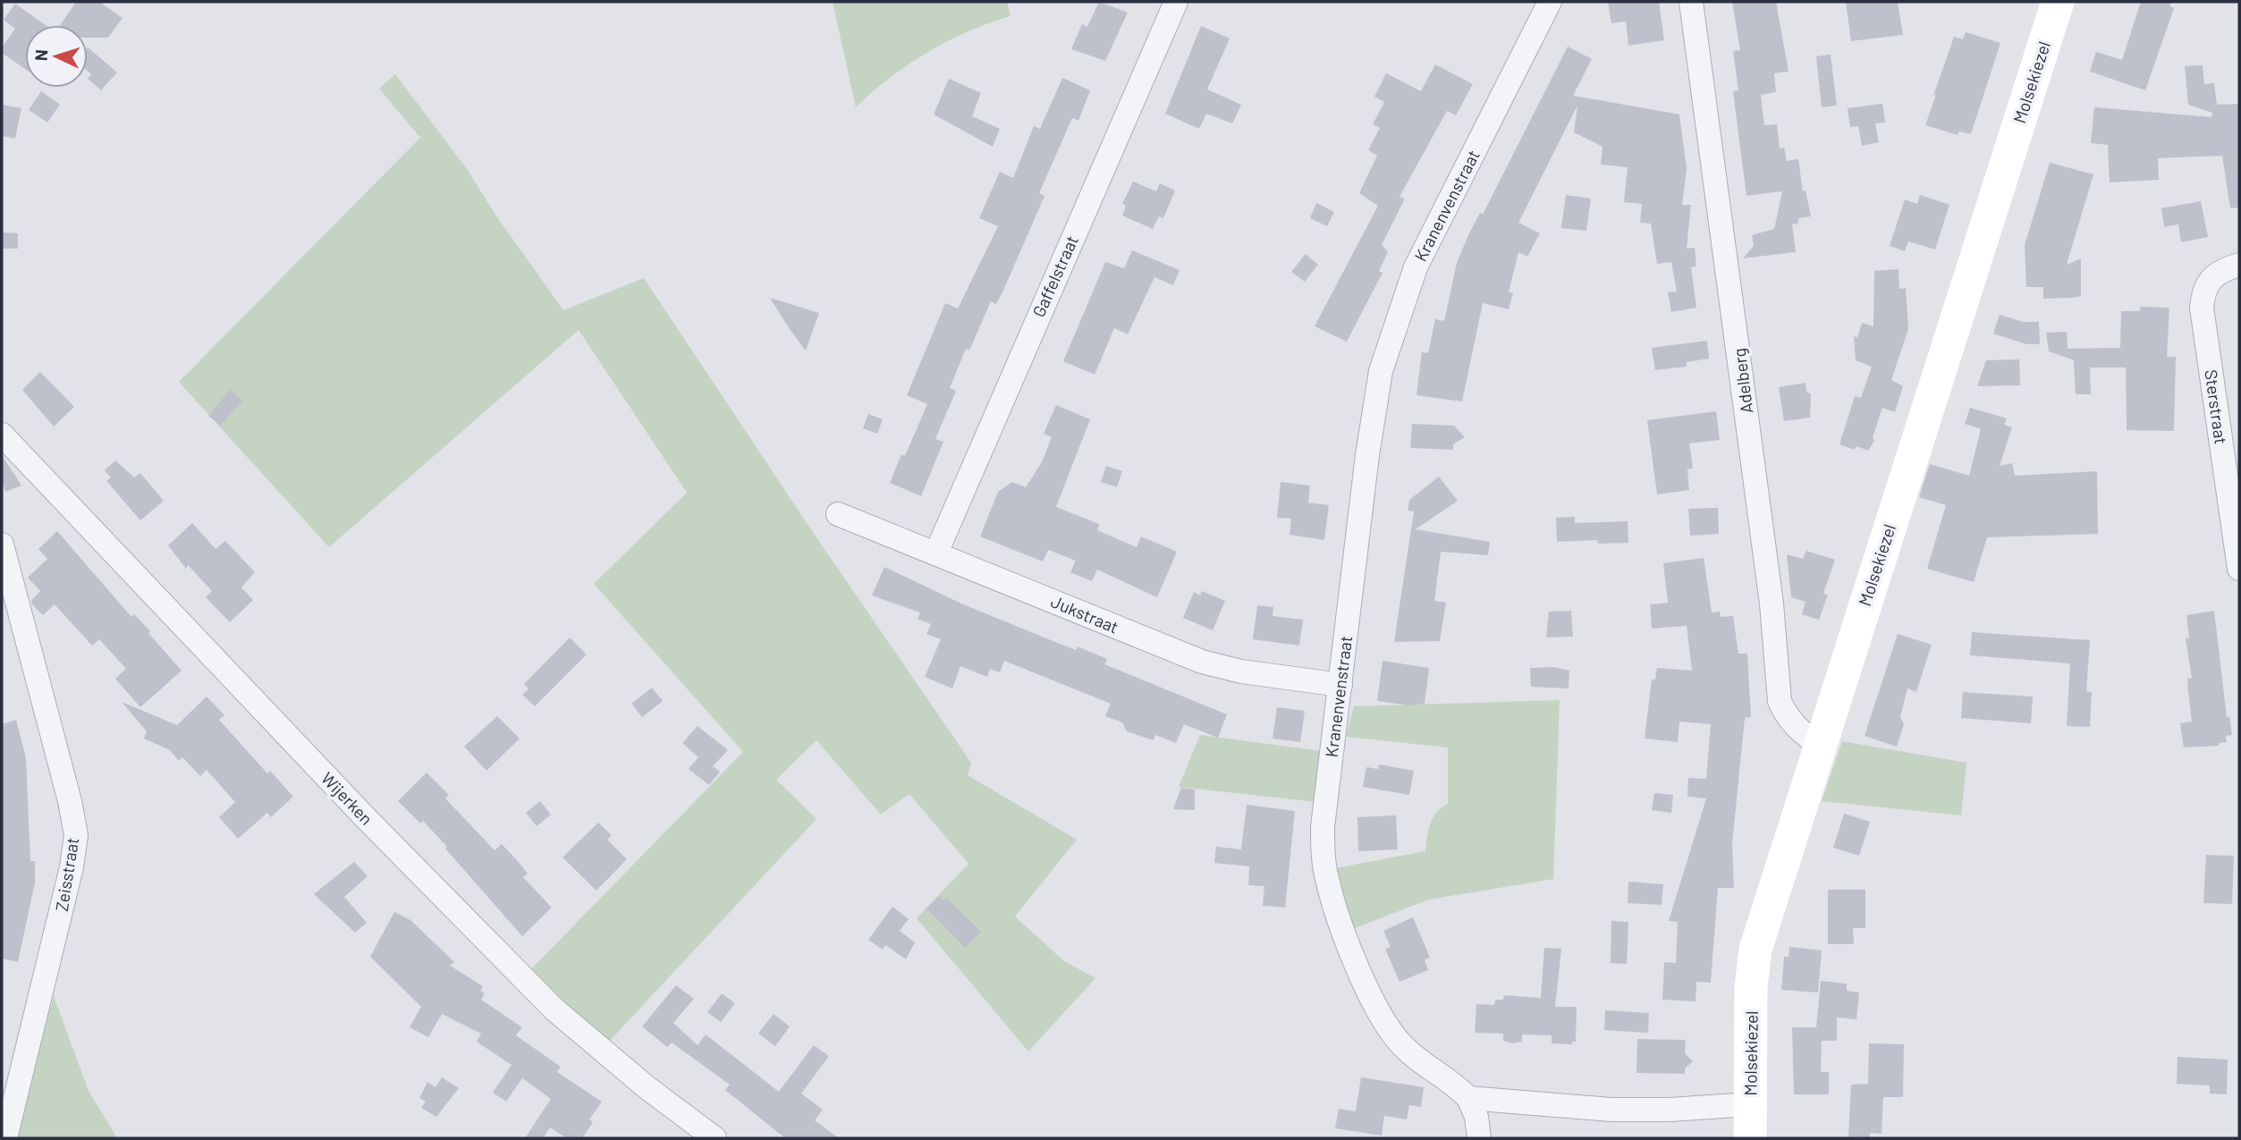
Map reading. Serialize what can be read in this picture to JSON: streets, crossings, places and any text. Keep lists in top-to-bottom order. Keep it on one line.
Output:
{"streets":{"main road":["Molsekiezel"],"street":["Kranenvenstraat","Gaffelstraat","Adelberg","Sterstraat","Jukstraat","Wijerken","Zeisstraat"]},"crossings":[["Molsekiezel","Adelberg"],["Kranenvenstraat","Jukstraat"],["Gaffelstraat","Jukstraat"]],"north":"left"}
